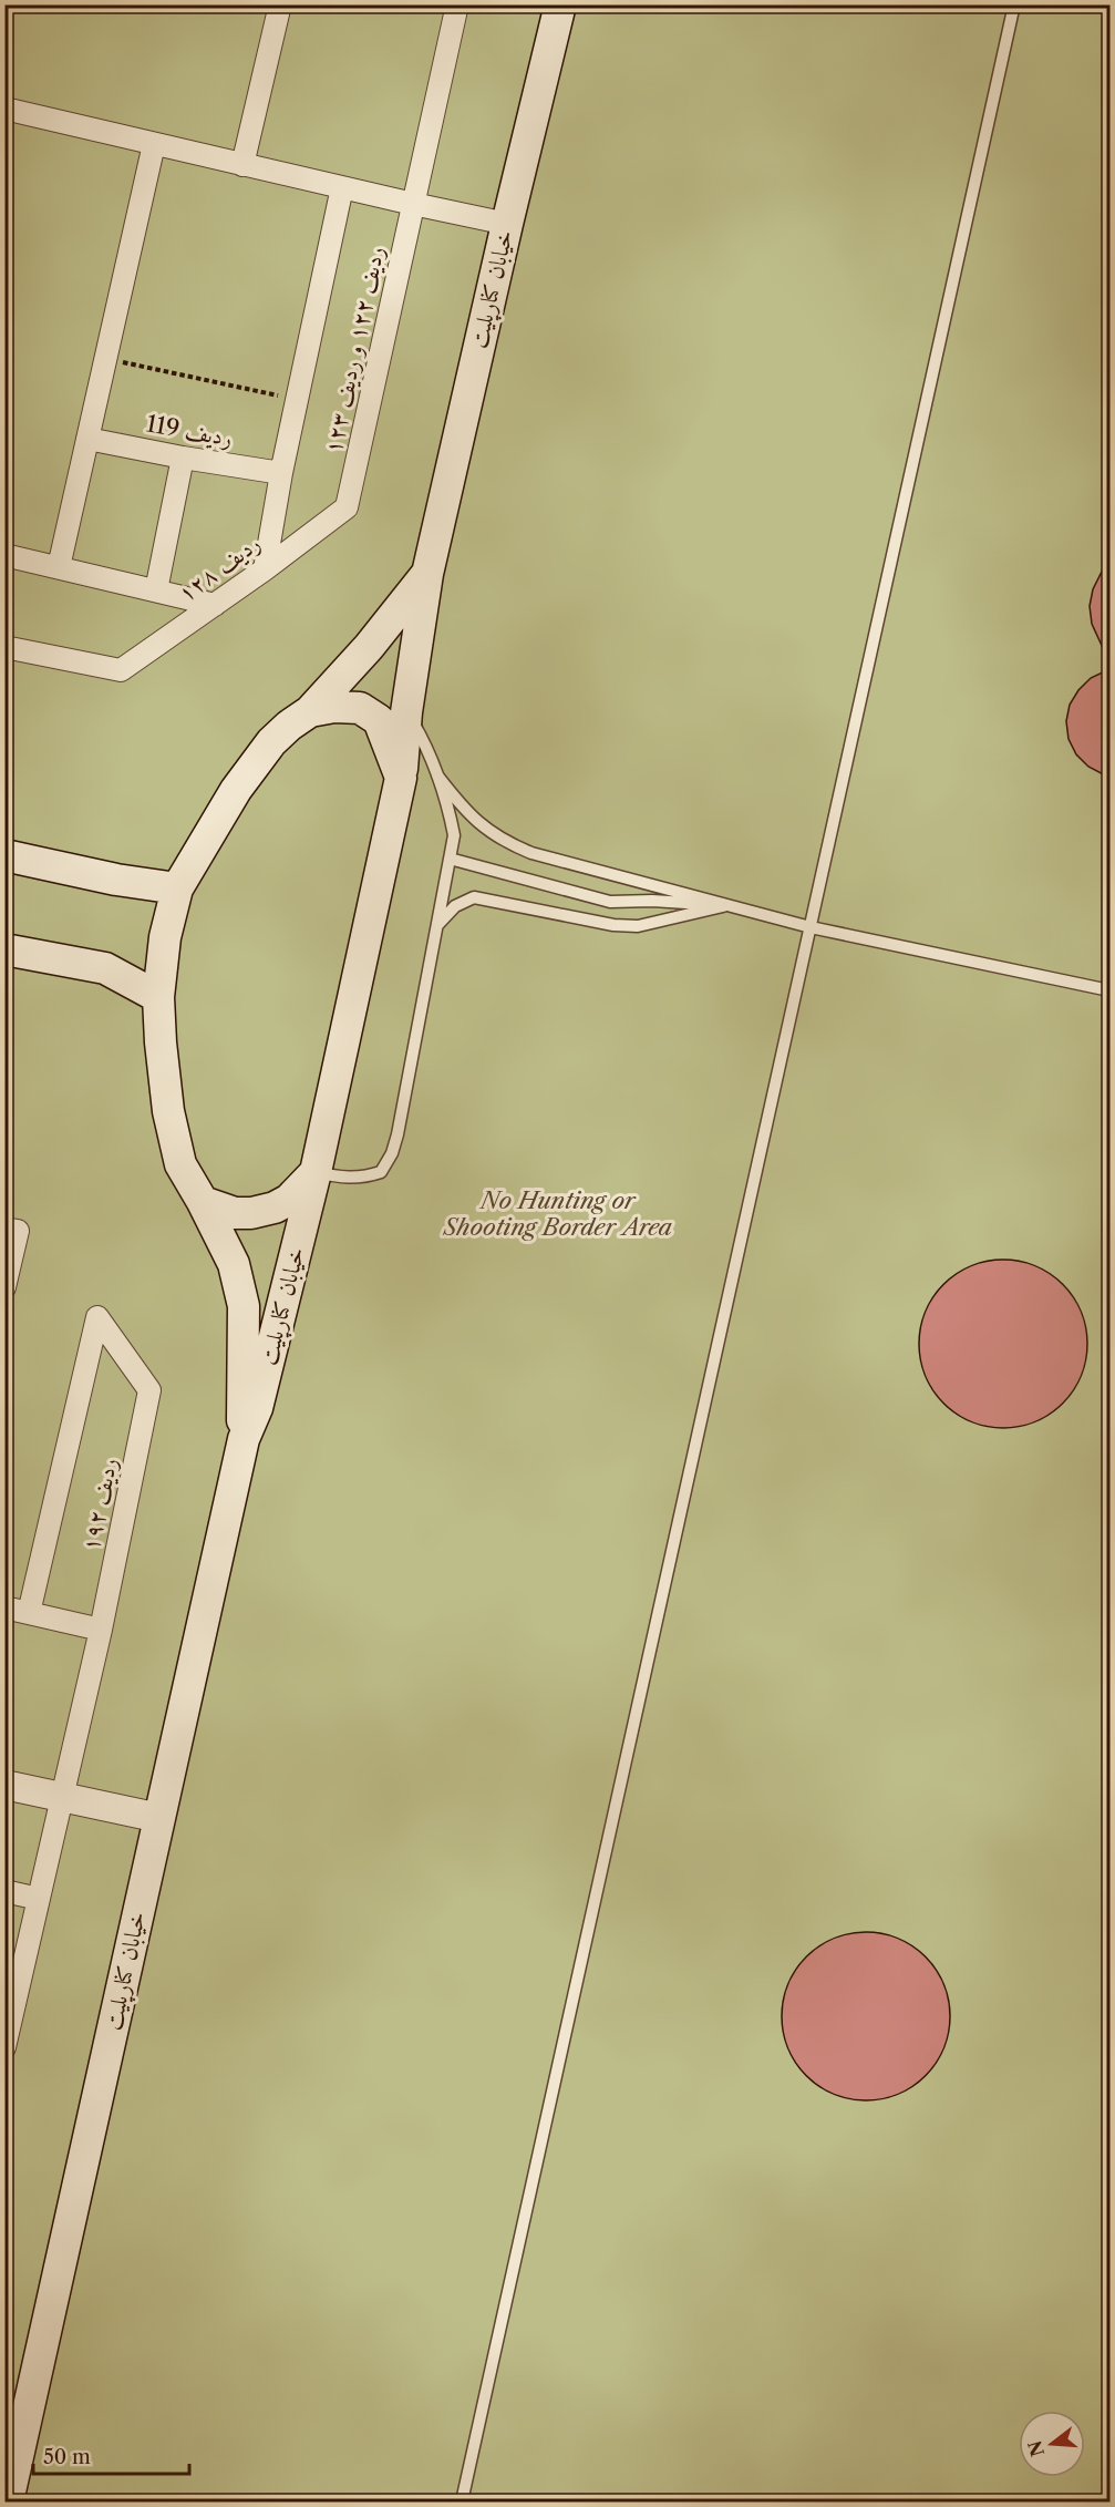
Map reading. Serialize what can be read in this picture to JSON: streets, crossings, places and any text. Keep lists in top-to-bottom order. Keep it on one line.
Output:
{"streets":{"main road":["خیابان کنارپلیت"],"street":["ردیف ۱۲۲ و ردیف ۱۲۳","ردیف 119","ردیف ۱۲۸","ردیف ۱۹۲"]},"crossings":[["ردیف ۱۲۲ و ردیف ۱۲۳","ردیف ۱۲۸"]],"parks":["No Hunting or Shooting Border Area"],"scale_bar":"50 m","north":"left"}
